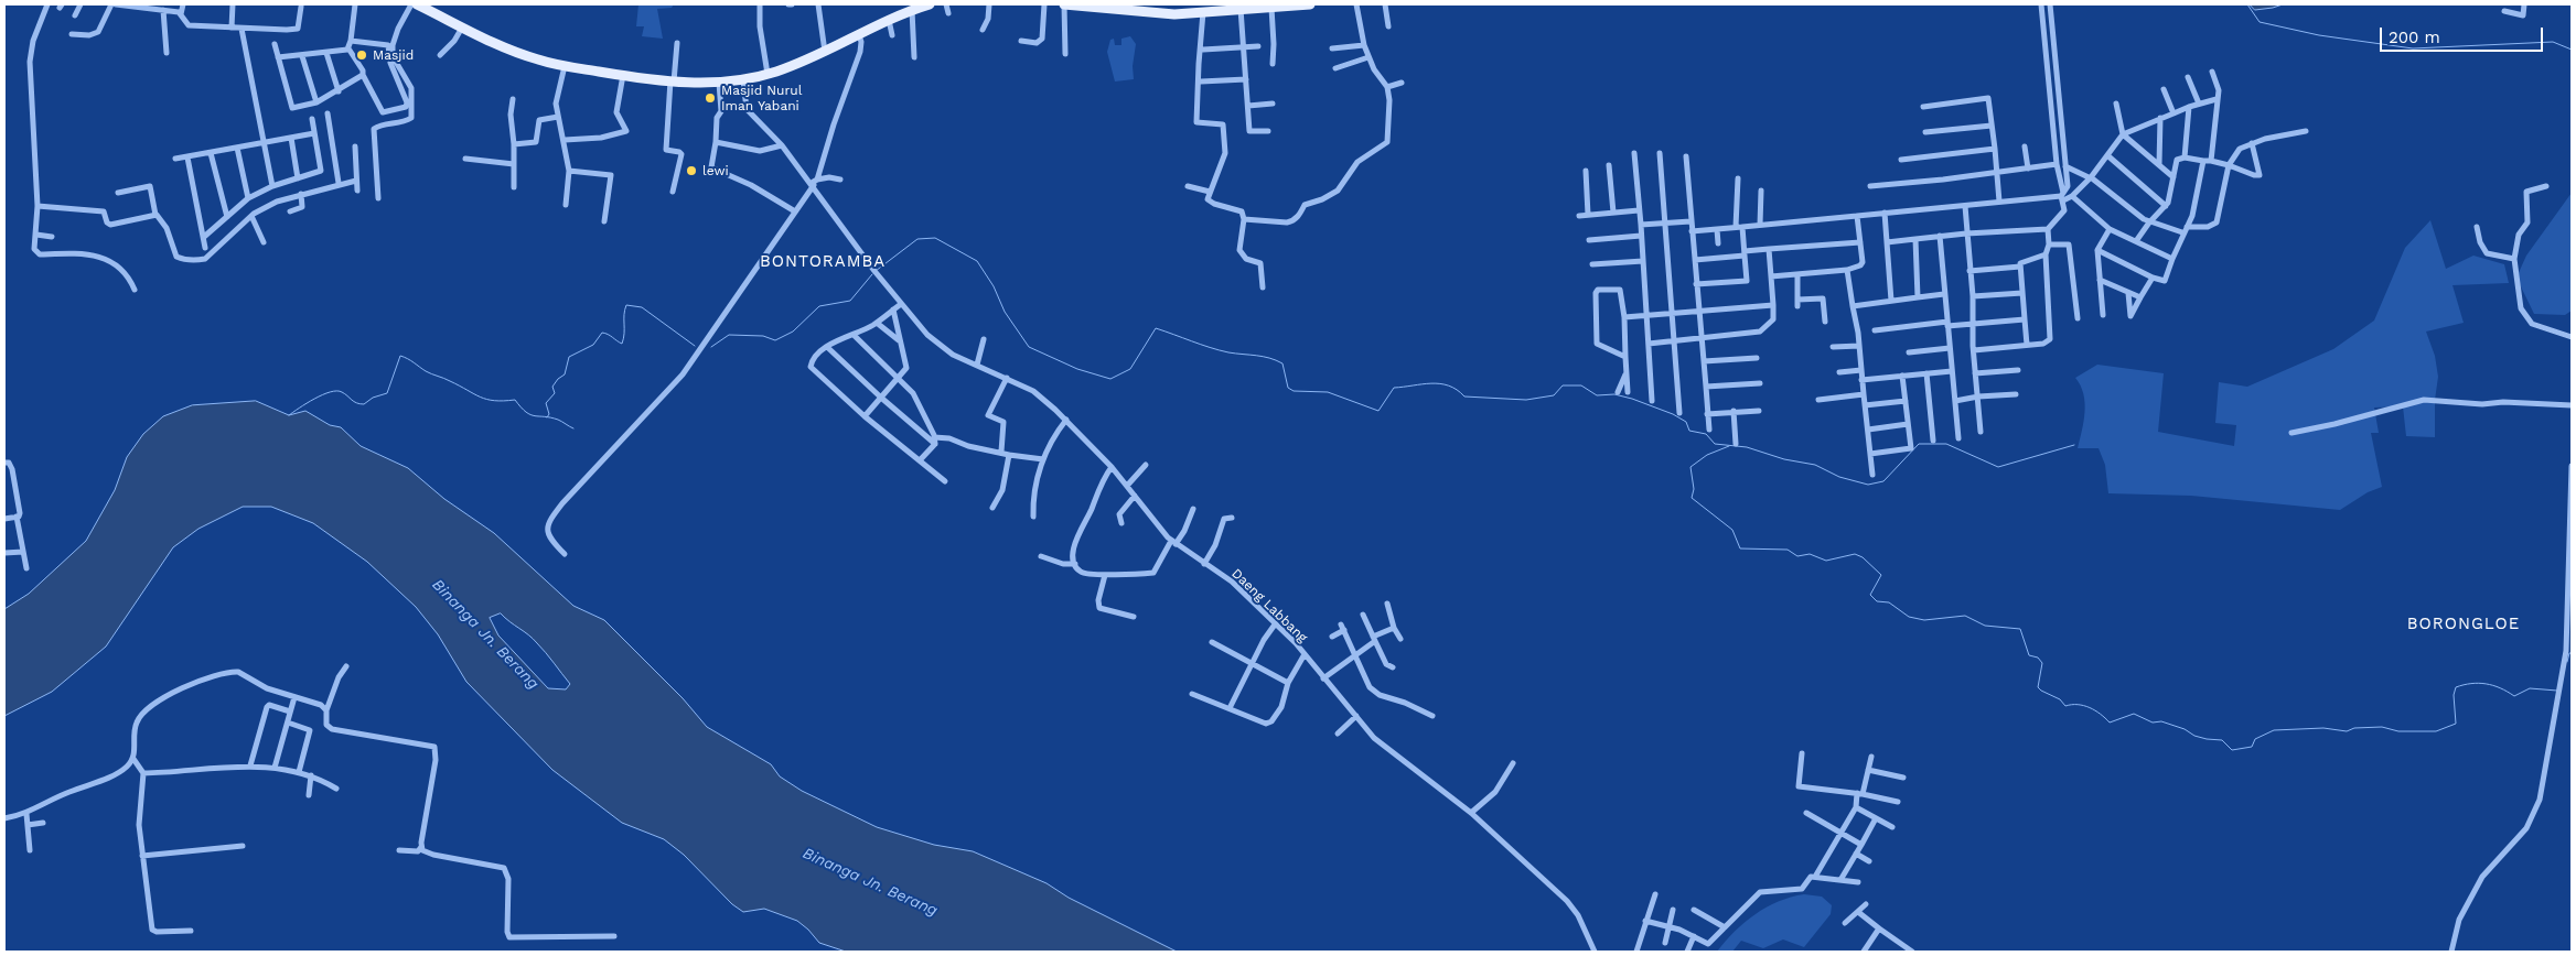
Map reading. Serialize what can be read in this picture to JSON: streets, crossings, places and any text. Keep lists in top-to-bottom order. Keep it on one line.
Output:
{"streets":{"street":["Daeng Labbang"]},"districts":["BONTORAMBA","BORONGLOE"],"water":["Binanga Jn. Berang"],"places":["Masjid","Masjid Nurul Iman Yabani","lewi"],"scale_bar":"200 m"}
